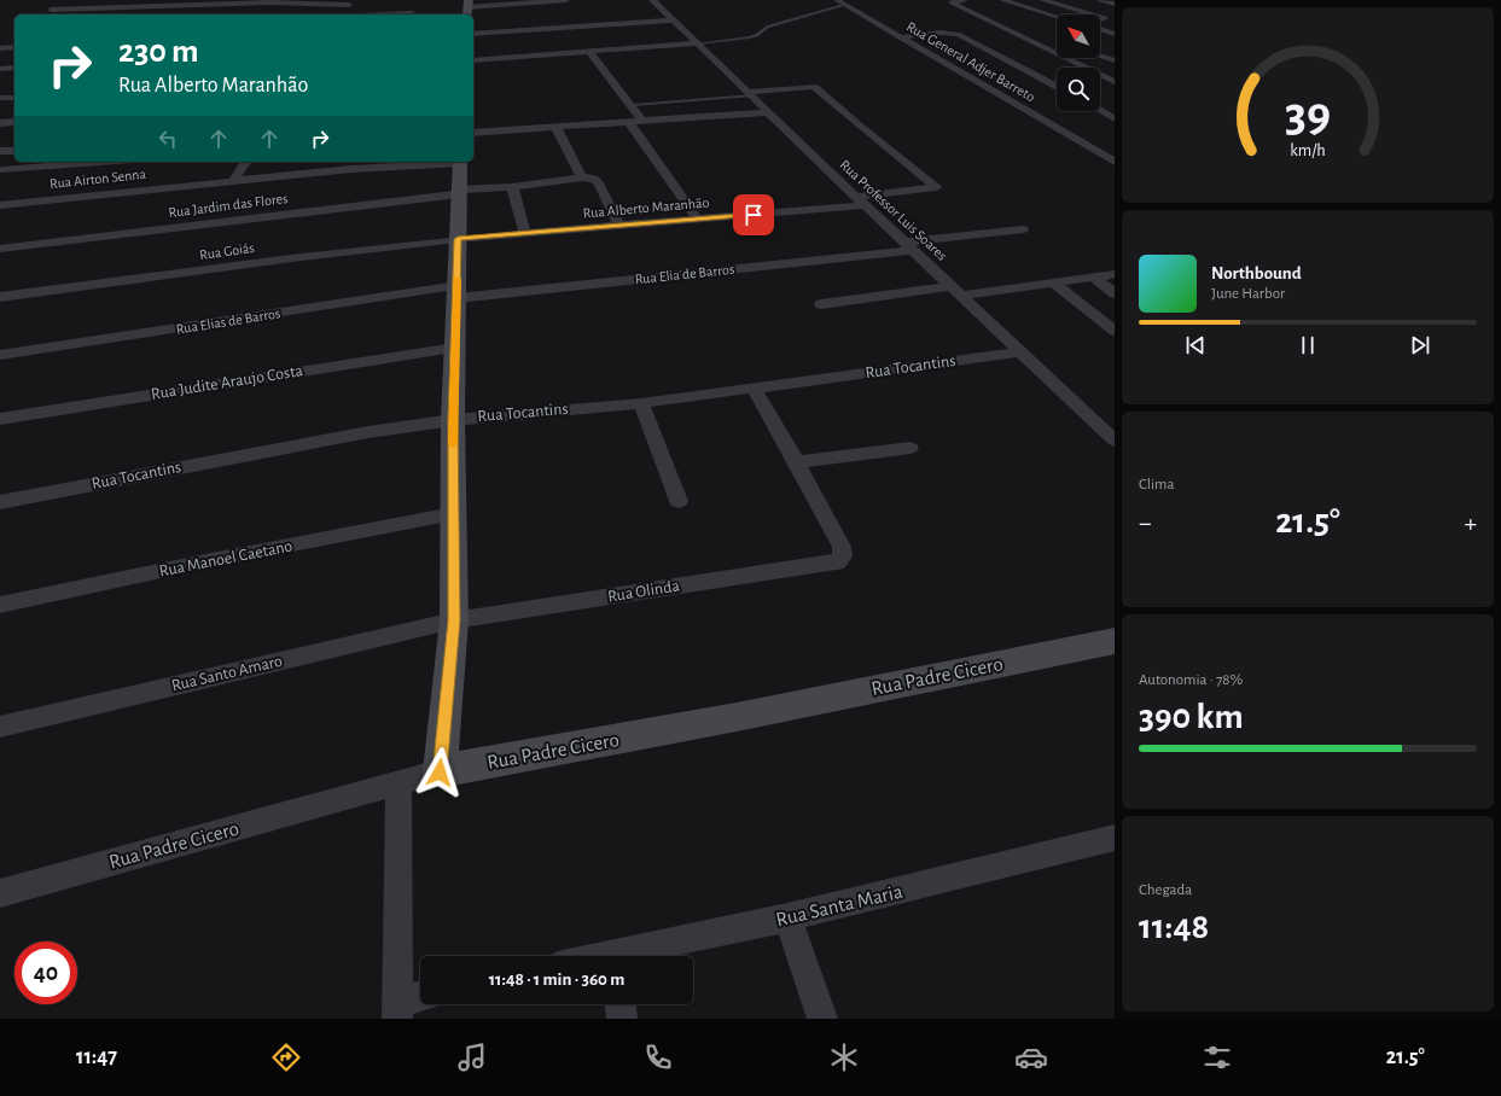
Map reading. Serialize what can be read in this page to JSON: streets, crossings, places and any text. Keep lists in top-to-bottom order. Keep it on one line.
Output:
{"streets":{"street":["Rua General Adjer Barreto","Rua Airton Senna","Rua Jardim das Flores","Rua Alberto Maranhão","Rua Professor Luis Soares","Rua Goiás","Rua Elia de Barros","Rua Elias de Barros","Rua Tocantins","Rua Judite Araujo Costa","Rua Manoel Caetano","Rua Olinda","Rua Santo Amaro","Rua Padre Cicero","Rua Santa Maria"]},"crossings":[["Rua Alberto Maranhão","Rua Professor Luis Soares"],["Rua Alberto Maranhão","Rua Goiás"],["Rua Professor Luis Soares","Rua Elia de Barros"],["Rua Professor Luis Soares","Rua Tocantins"],["Rua Elia de Barros","Rua Elias de Barros"],["Rua Olinda","Rua Santo Amaro"]],"north":"top left","page":{"turn":["230 m","Rua Alberto Maranhão"],"song":["Northbound","June Harbor"],"tile":["Clima",["Autonomia · 78%","390 km"],["Chegada","11:48"]],"heat":["−","21.5°","+"],"limit":"40","trip":"11:48 · 1 min · 360 m","tabs":["11:47","21.5°"],"gauge":["39","km/h"]}}
